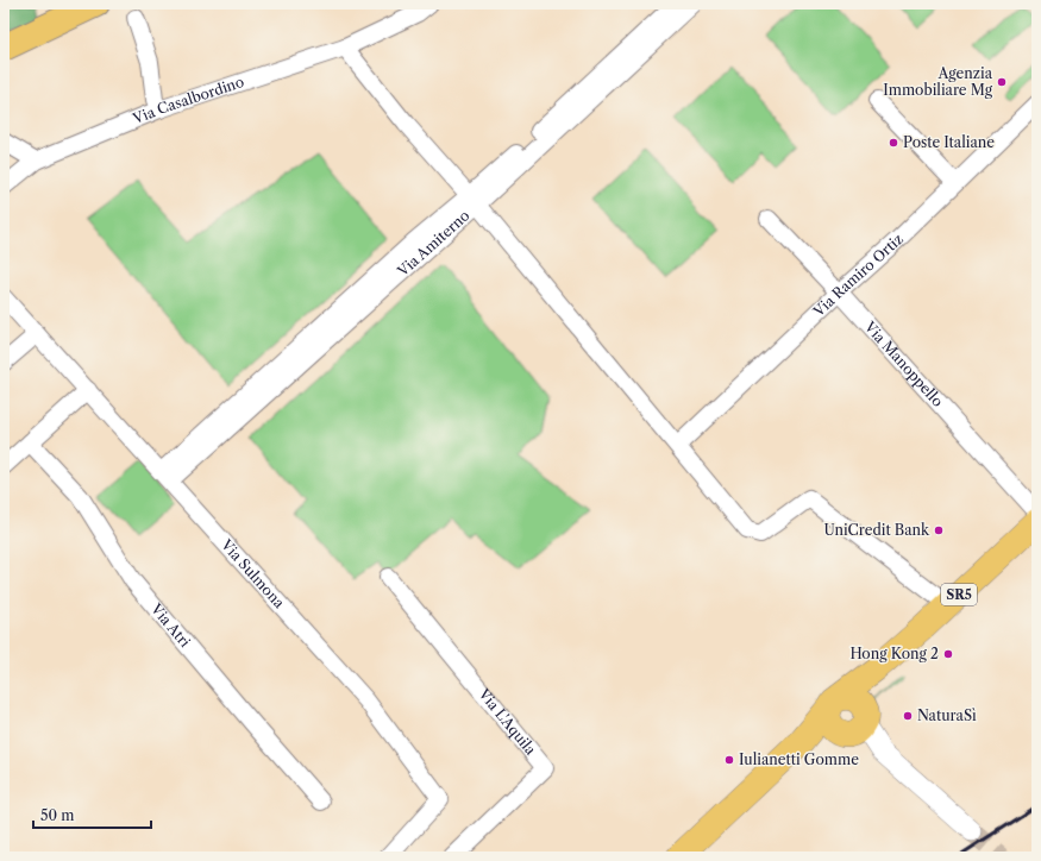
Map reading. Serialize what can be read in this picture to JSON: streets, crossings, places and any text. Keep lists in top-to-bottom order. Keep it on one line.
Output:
{"streets":{"main road":["SR5"],"street":["Via Casalbordino","Via Amiterno","Via Ramiro Ortiz","Via Manoppello","Via Sulmona","Via Atri","Via L'Aquila"]},"crossings":[["Via Amiterno","Via Sulmona"],["Via Ramiro Ortiz","Via Manoppello"]],"places":["Agenzia Immobiliare Mg","Poste Italiane","UniCredit Bank","Hong Kong 2","NaturaSì","Iulianetti Gomme"],"scale_bar":"50 m"}
